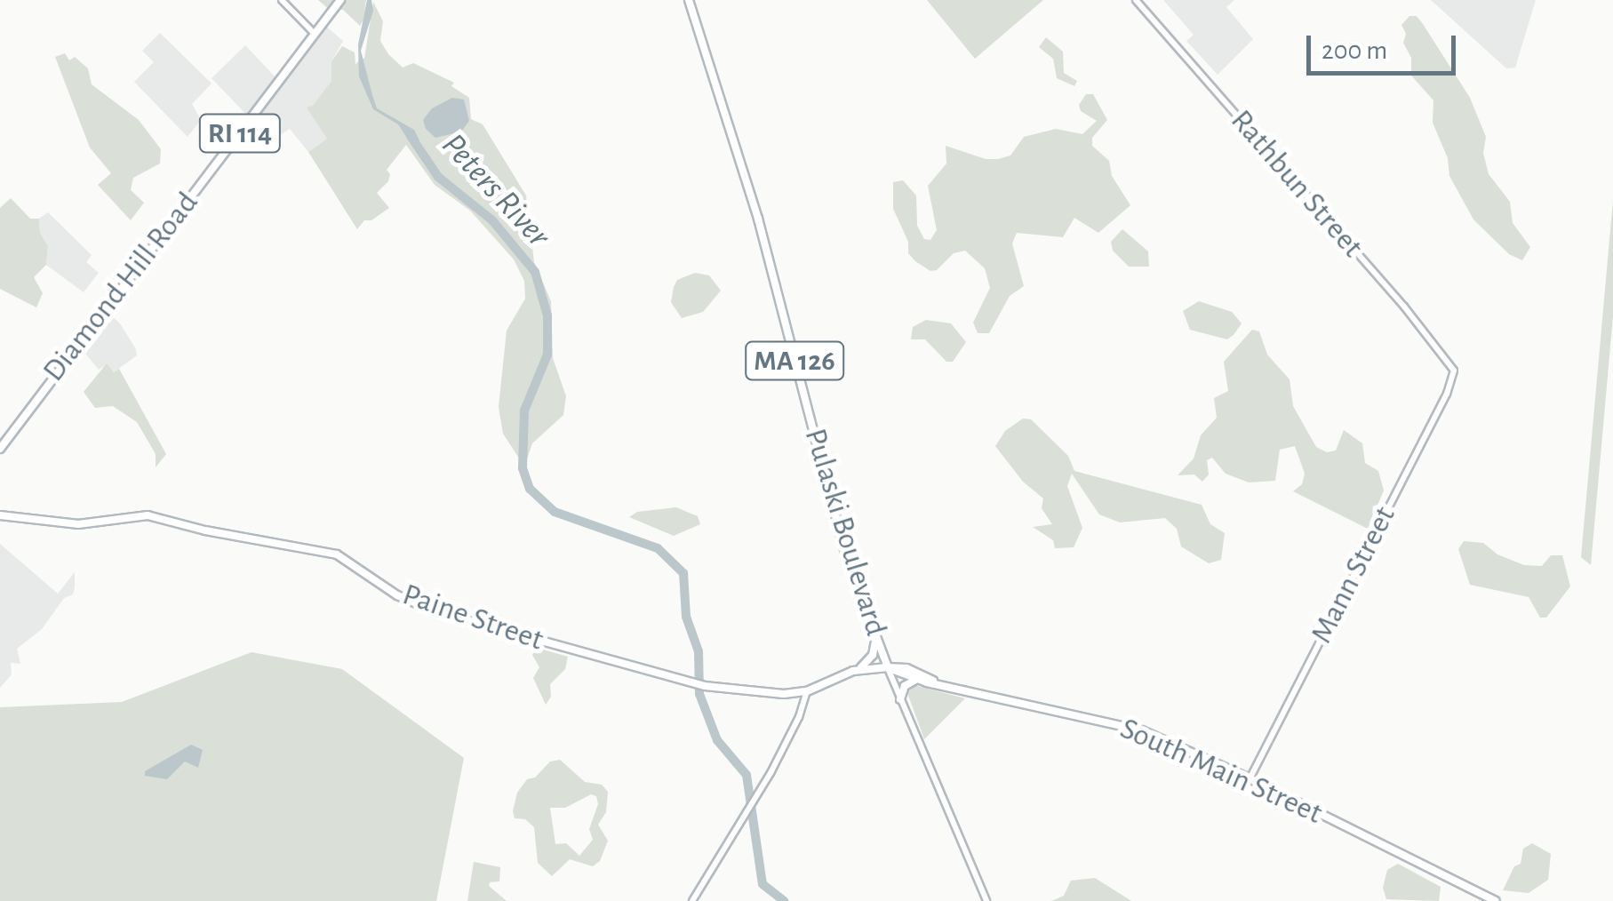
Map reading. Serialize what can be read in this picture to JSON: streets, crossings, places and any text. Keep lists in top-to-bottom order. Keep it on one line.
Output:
{"streets":{"main road":["RI 114","Diamond Hill Road","MA 126","Pulaski Boulevard","Paine Street","South Main Street"],"street":["Rathbun Street","Mann Street"]},"crossings":[["Rathbun Street","Mann Street"],["Pulaski Boulevard","South Main Street"],["Mann Street","South Main Street"]],"water":["Peters River"],"scale_bar":"200 m"}
